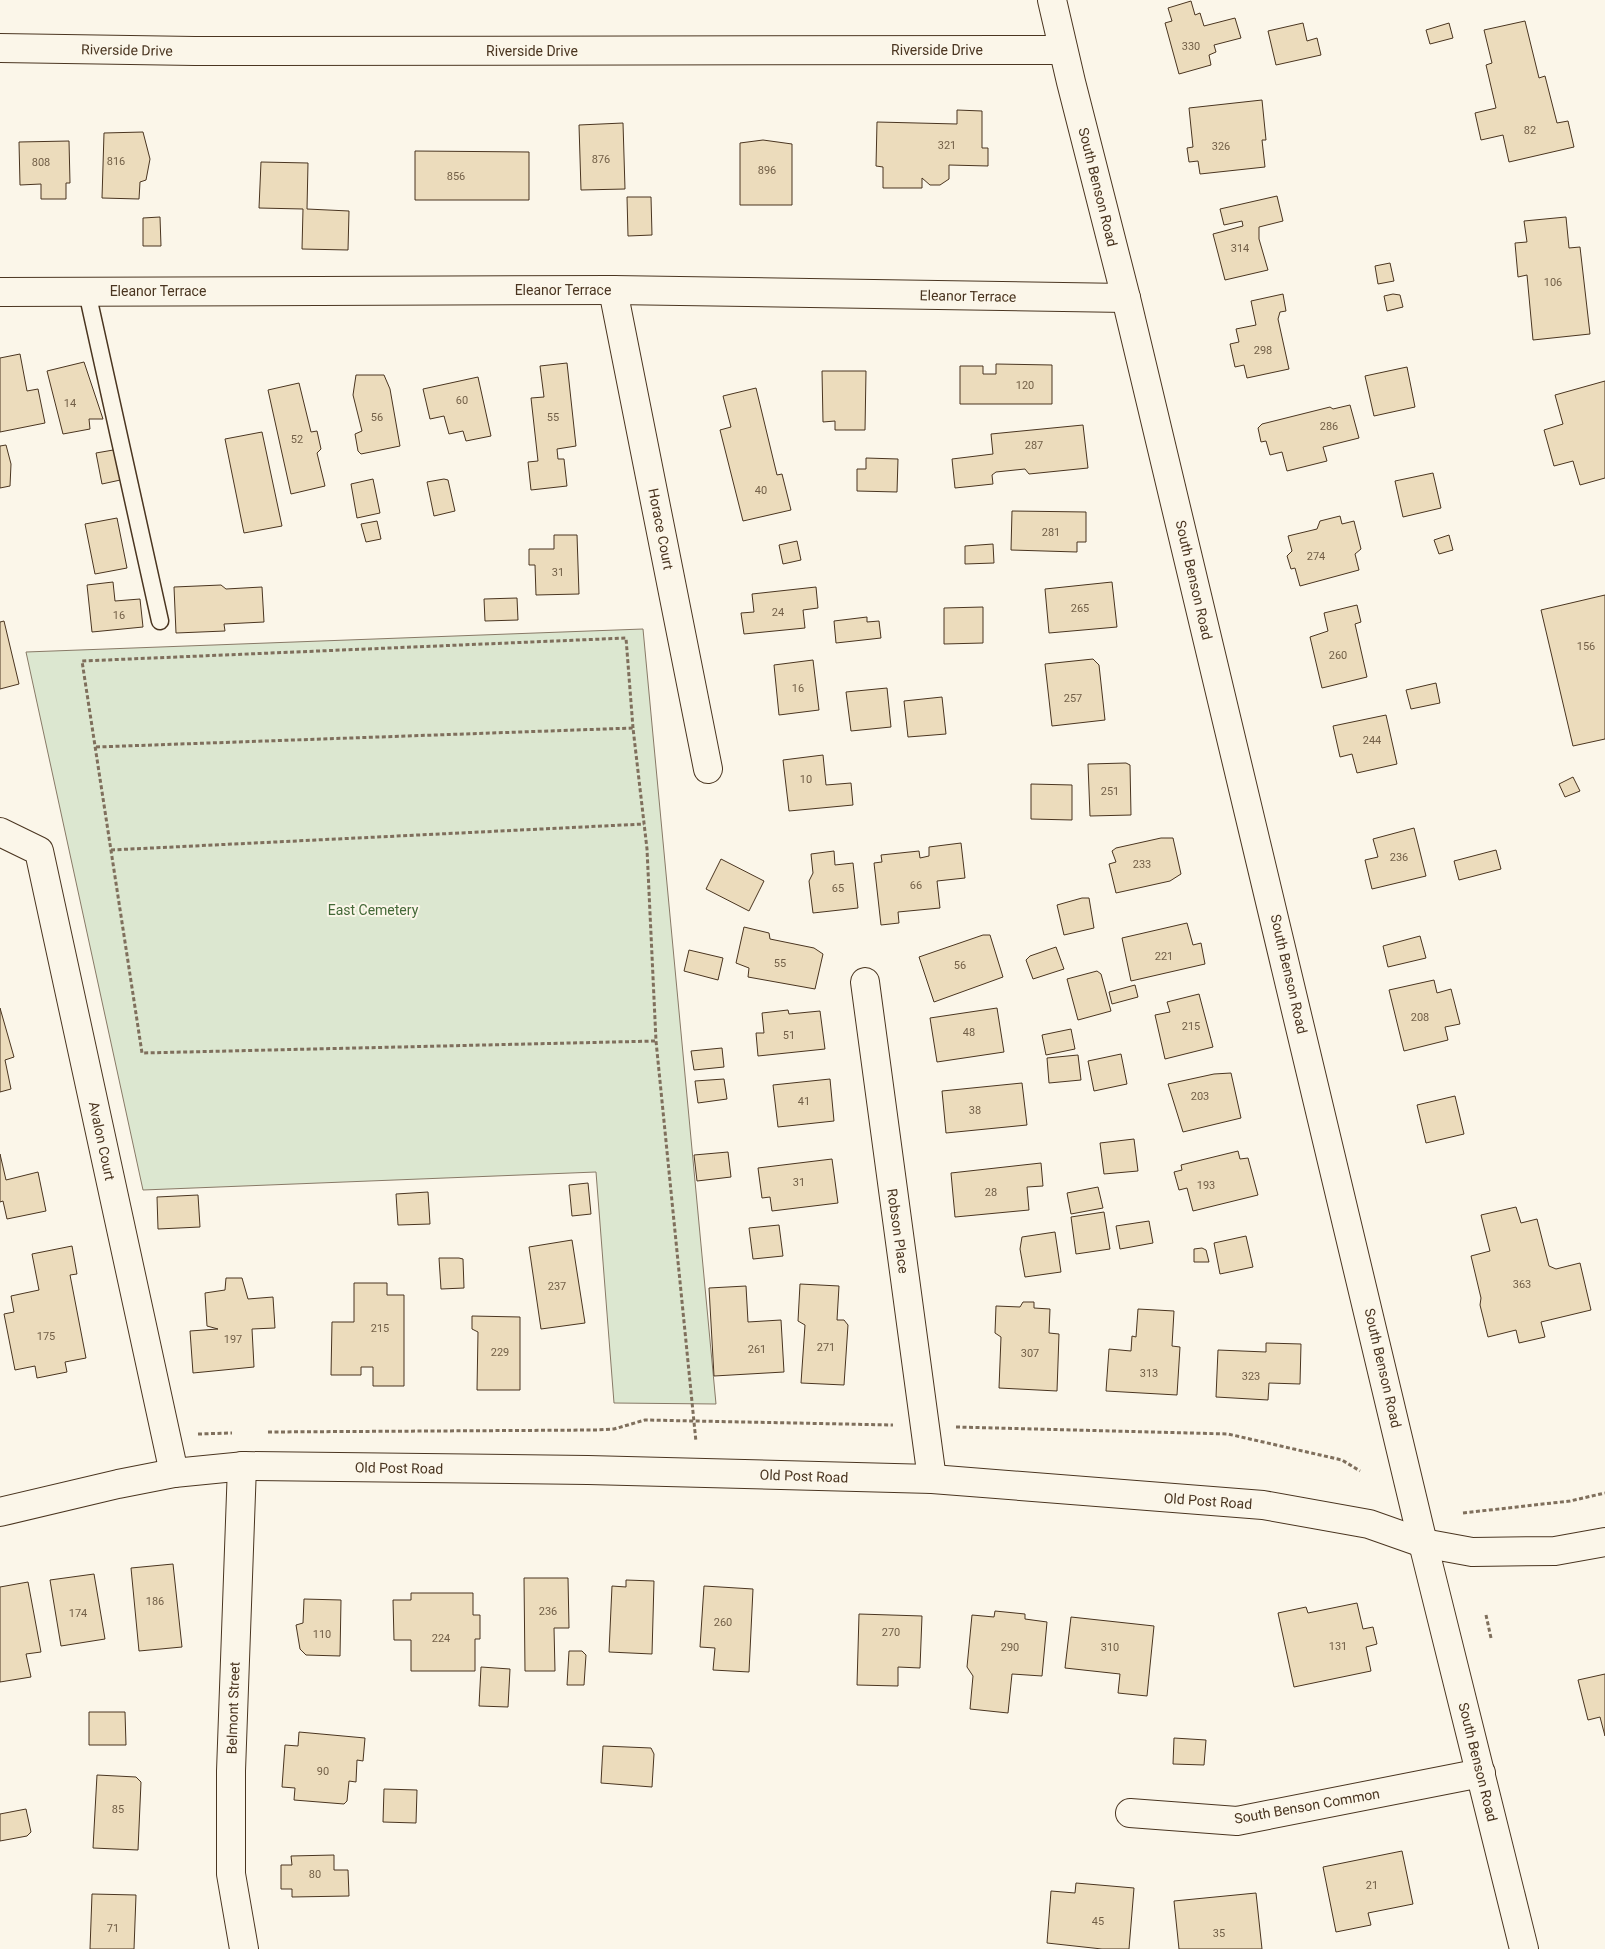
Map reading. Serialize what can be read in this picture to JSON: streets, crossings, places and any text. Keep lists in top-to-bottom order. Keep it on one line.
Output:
{"streets":{"street":["Riverside Drive","South Benson Road","Eleanor Terrace","Horace Court","Avalon Court","Robson Place","Old Post Road","Belmont Street","South Benson Common"]},"crossings":[["Riverside Drive","South Benson Road"],["South Benson Road","Eleanor Terrace"],["South Benson Road","Old Post Road"],["South Benson Road","South Benson Common"],["Eleanor Terrace","Horace Court"],["Avalon Court","Old Post Road"],["Robson Place","Old Post Road"],["Old Post Road","Belmont Street"]],"parks":["East Cemetery"],"house_numbers":["330","82","321","326","876","816","808","896","856","314","106","298","120","60","14","56","55","286","52","287","40","281","274","31","265","24","16","156","260","16","257","244","10","251","236","233","66","65","221","55","56","208","215","48","51","203","41","38","31","193","28","363","237","215","175","197","271","261","229","307","313","323","186","236","174","260","270","110","224","131","290","310","90","85","80","21","45","71","35"]}
